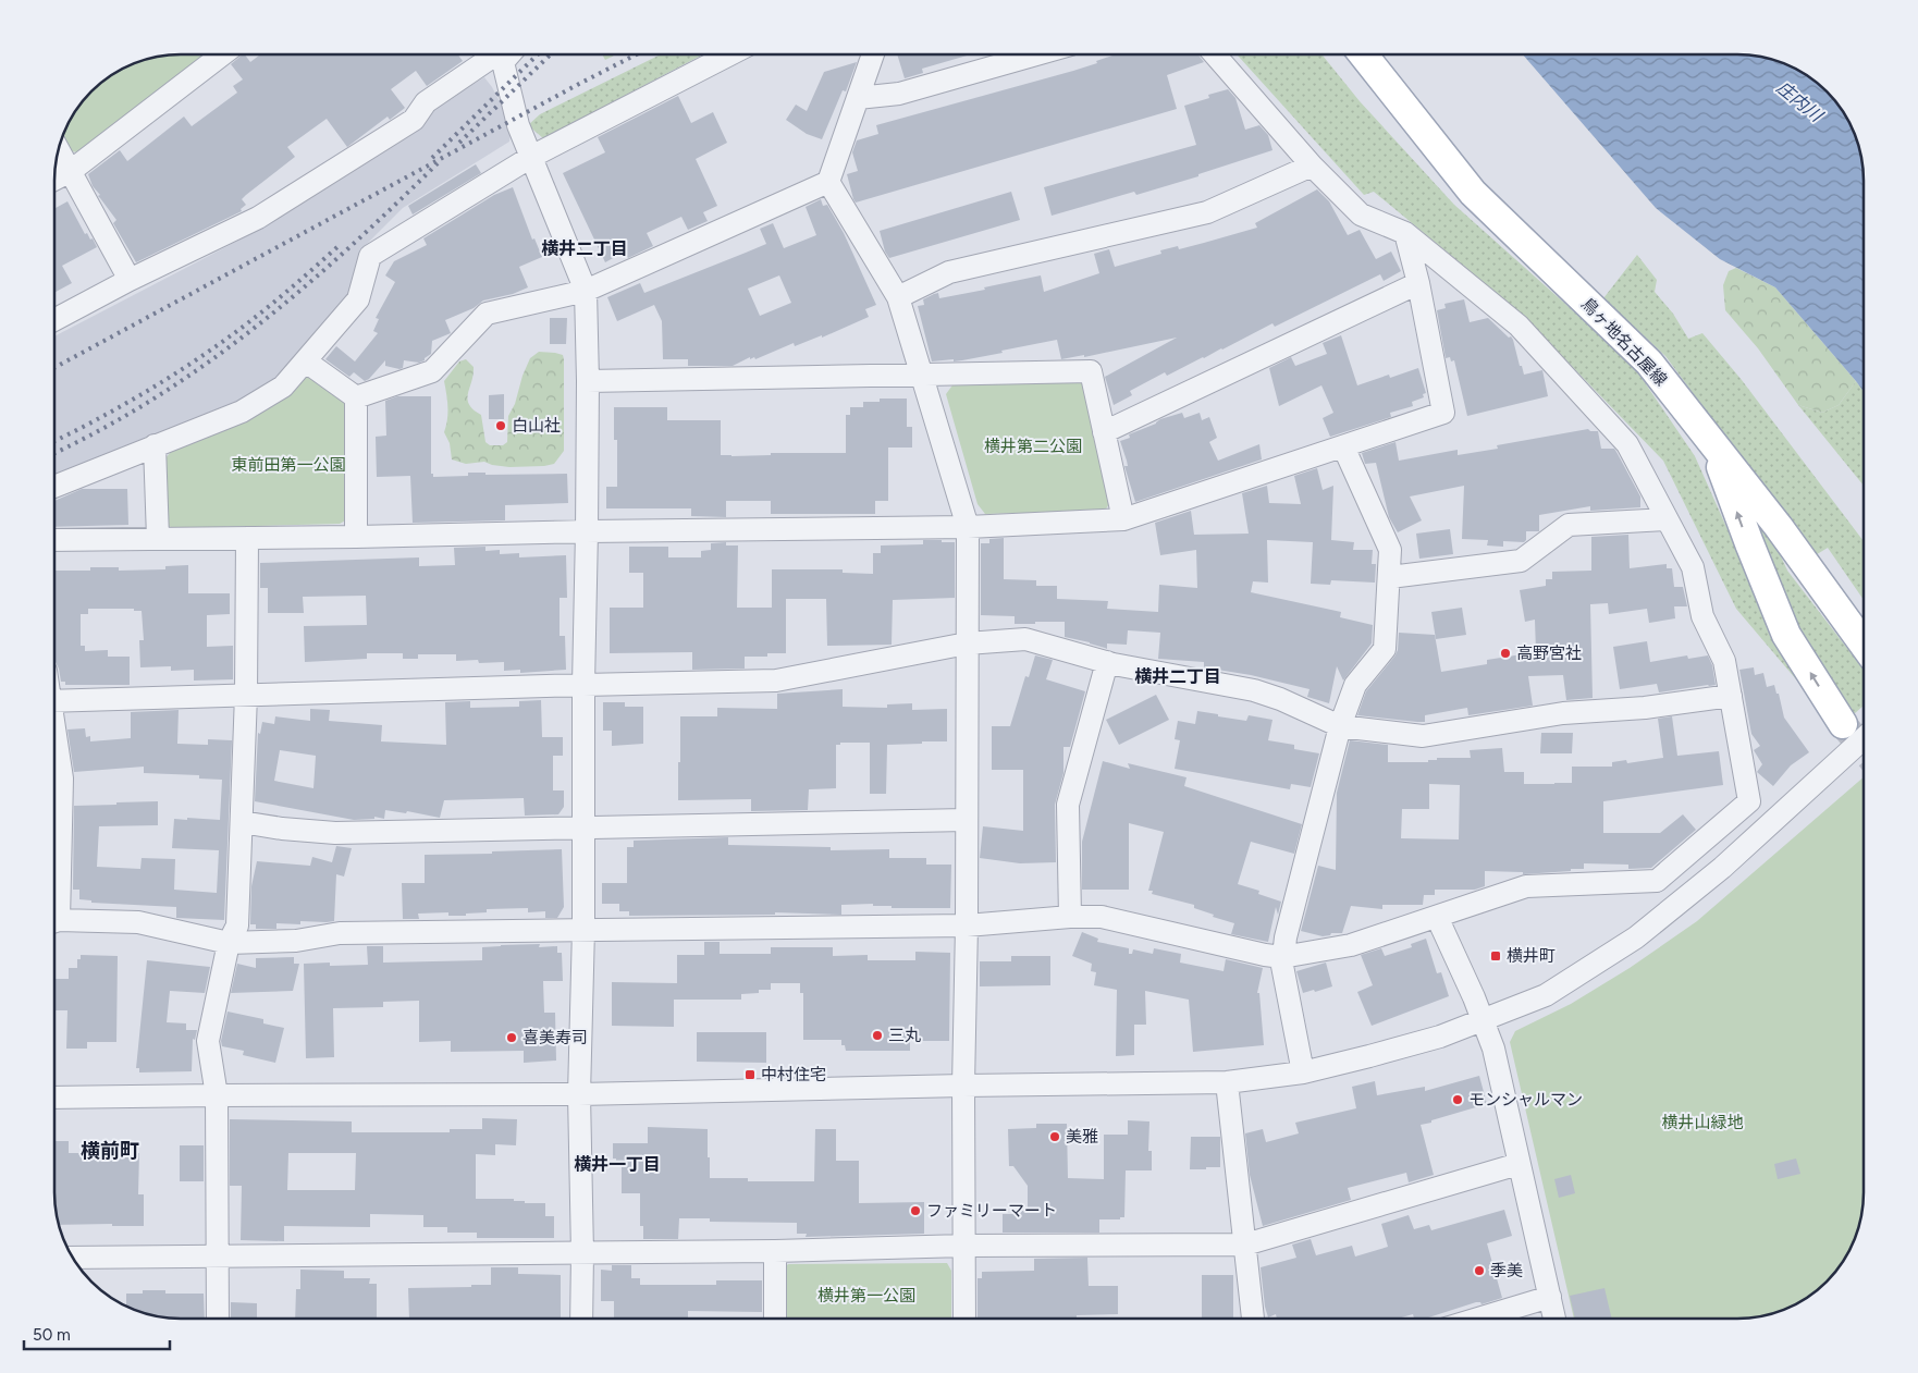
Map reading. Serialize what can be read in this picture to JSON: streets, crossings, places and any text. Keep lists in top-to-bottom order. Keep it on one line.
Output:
{"streets":{"main road":["鳥ヶ地名古屋線"]},"districts":["横井二丁目","横井二丁目","横前町","横井一丁目"],"water":["庄内川"],"parks":["横井第二公園","東前田第一公園","横井山緑地","横井第一公園"],"places":{"other":["白山社","高野宮社","三丸","喜美寿司","モンシャルマン","美雅","ファミリーマート","季美"],"transit":["横井町","中村住宅"]},"scale_bar":"50 m"}
